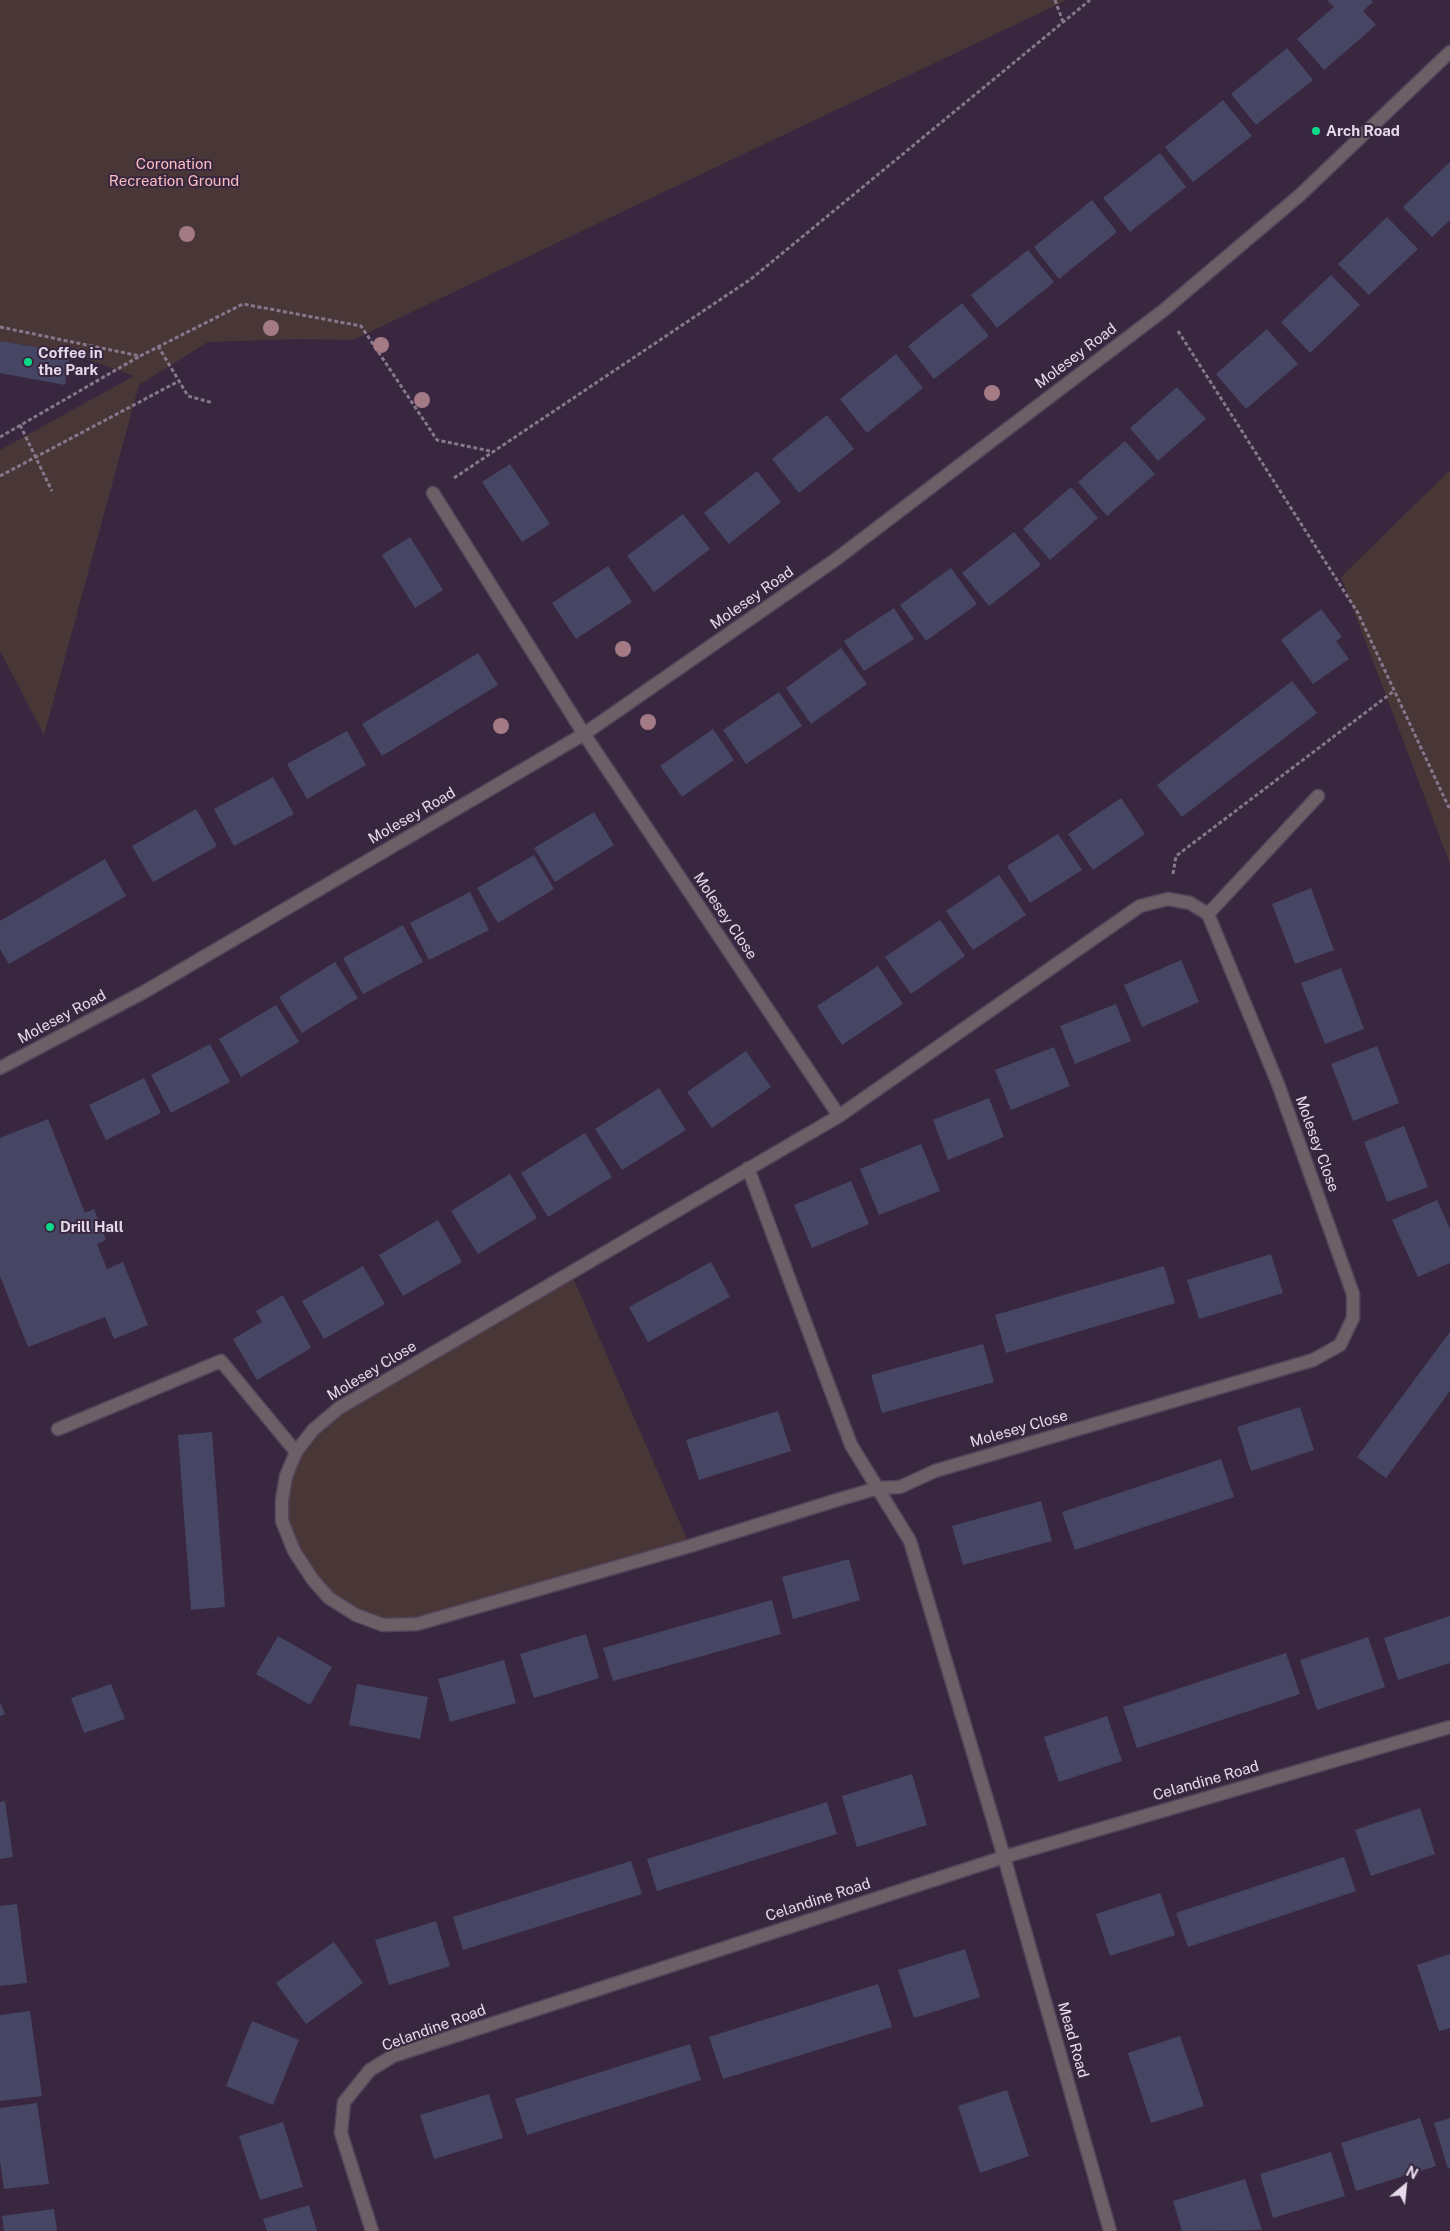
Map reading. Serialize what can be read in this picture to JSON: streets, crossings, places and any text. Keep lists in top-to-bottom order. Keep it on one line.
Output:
{"streets":{"street":["Molesey Road","Molesey Close","Celandine Road","Mead Road"]},"crossings":[["Molesey Road","Molesey Close"],["Molesey Close","Mead Road"],["Celandine Road","Mead Road"]],"parks":["Coronation Recreation Ground"],"places":["Arch Road","Coffee in the Park","Drill Hall"],"north":"top right"}
